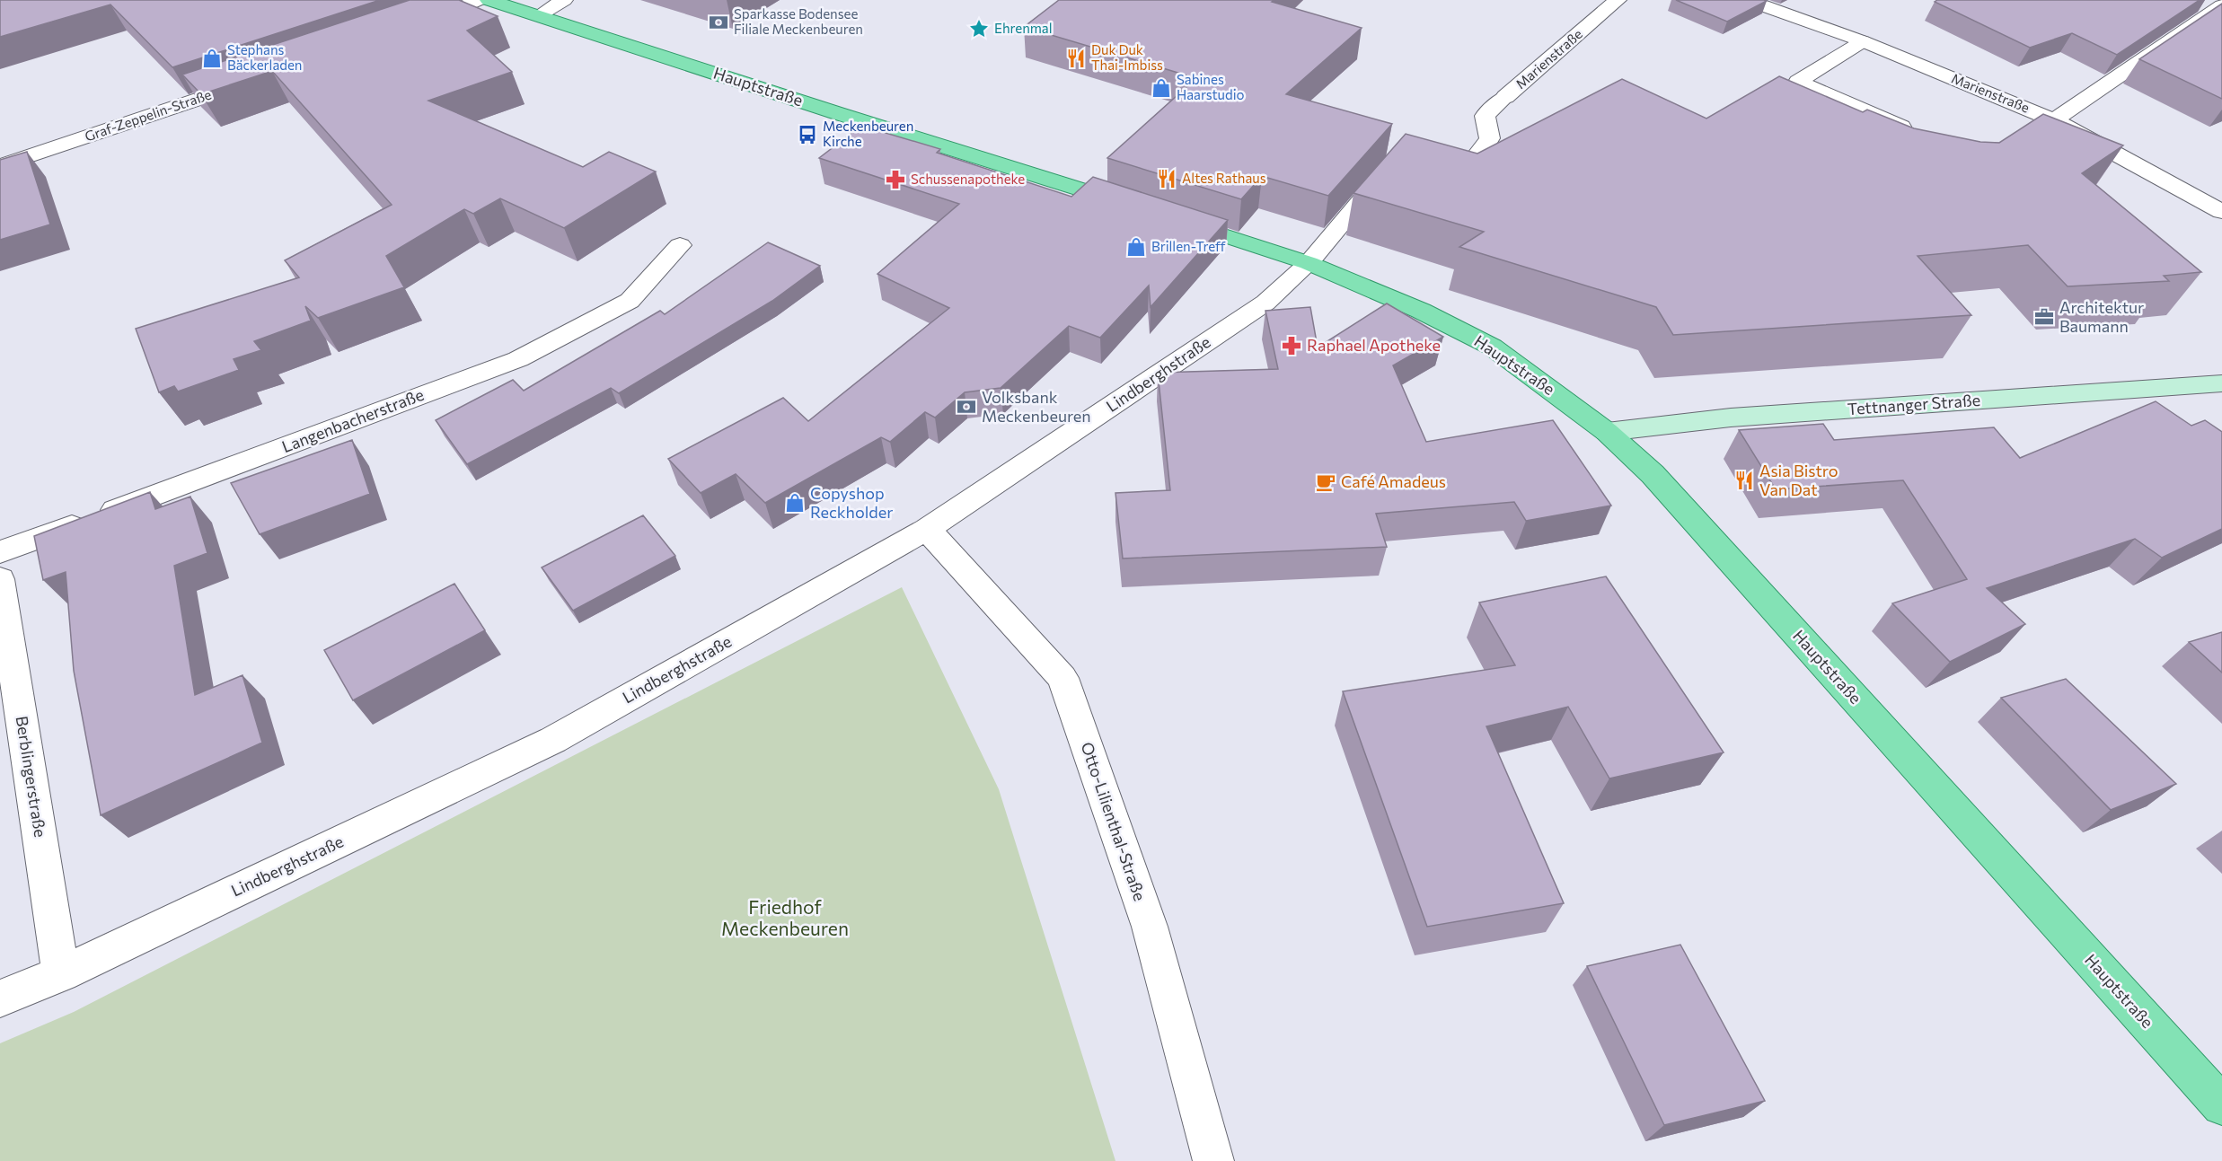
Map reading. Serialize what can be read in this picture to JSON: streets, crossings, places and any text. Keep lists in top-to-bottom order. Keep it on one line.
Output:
{"streets":{"main road":["Hauptstraße","Tettnanger Straße"],"street":["Marienstraße","Graf-Zeppelin-Straße","Lindberghstraße","Langenbacherstraße","Berblingerstraße","Otto-Lilienthal-Straße"]},"crossings":[["Hauptstraße","Lindberghstraße"],["Hauptstraße","Tettnanger Straße"],["Lindberghstraße","Berblingerstraße"],["Lindberghstraße","Otto-Lilienthal-Straße"]],"parks":["Friedhof Meckenbeuren"],"places":{"bank":["Sparkasse Bodensee Filiale Meckenbeuren","Volksbank Meckenbeuren"],"place":["Ehrenmal"],"shop":["Stephans Bäckerladen","Sabines Haarstudio","Brillen-Treff","Copyshop Reckholder"],"restaurant":["Duk Duk Thai-Imbiss","Altes Rathaus","Asia Bistro Van Dat"],"bus stop":["Meckenbeuren Kirche"],"pharmacy":["Schussenapotheke","Raphael Apotheke"],"office":["Architektur Baumann"],"cafe":["Café Amadeus"]}}
